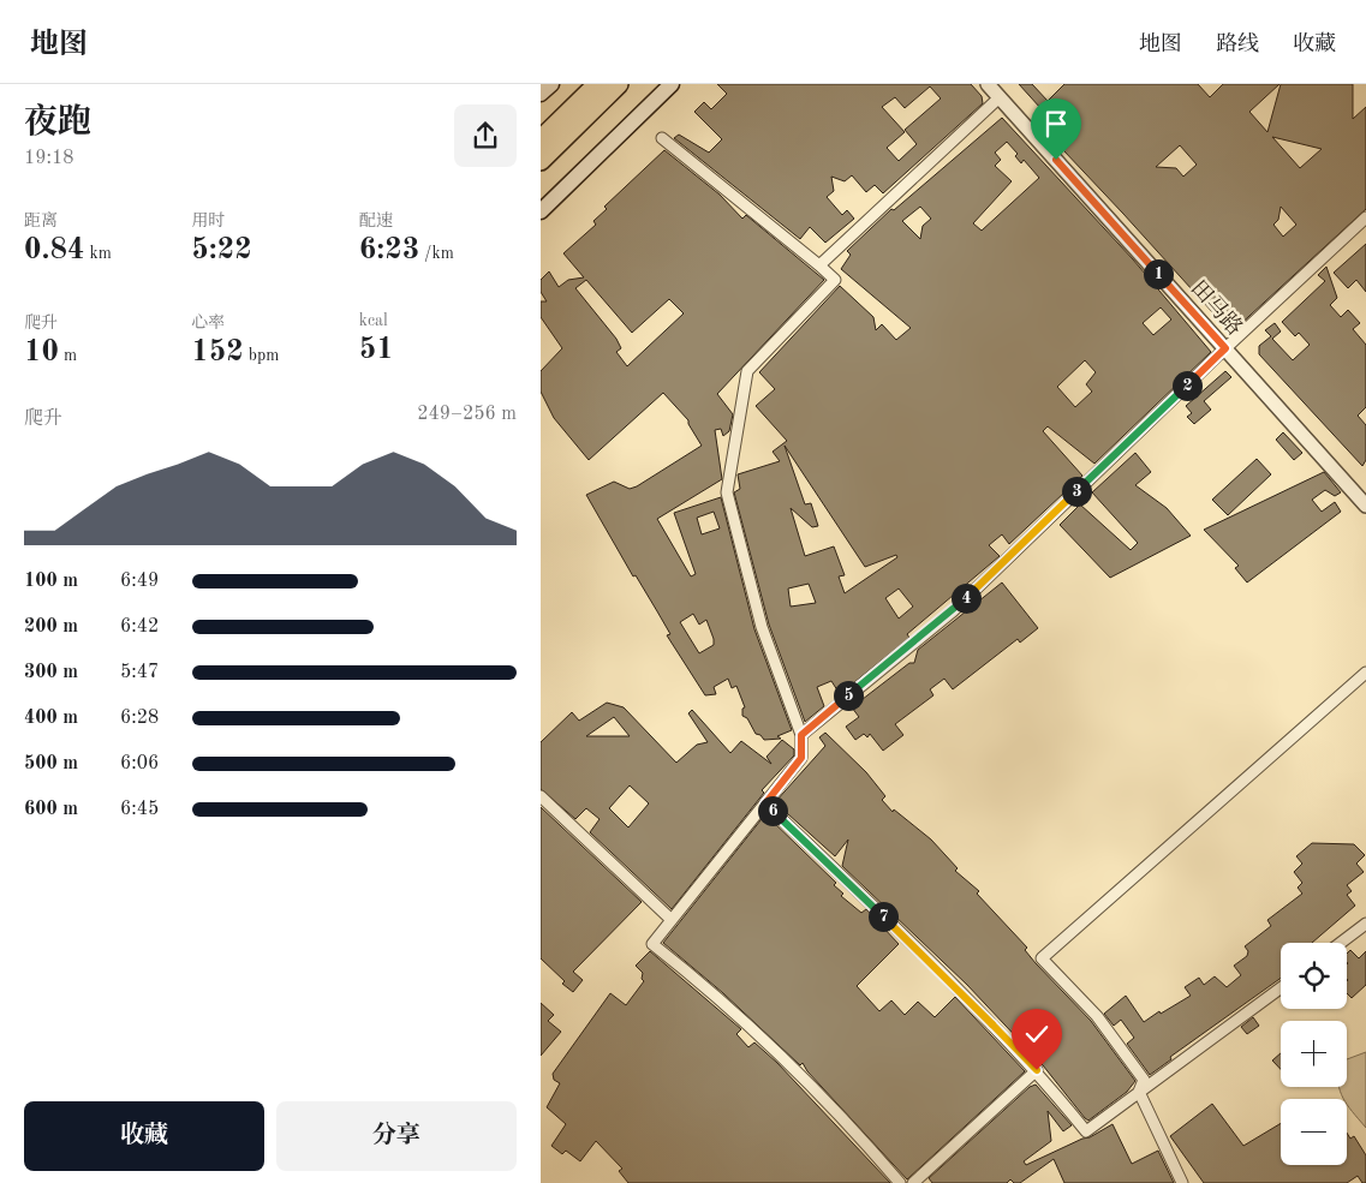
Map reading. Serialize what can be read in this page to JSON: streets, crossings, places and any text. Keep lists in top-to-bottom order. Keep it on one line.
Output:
{"streets":{"street":["田马路"]},"page":{"header":"地图","nav":["地图","路线","收藏"],"heading":["夜跑","19:18"],"stats":[["距离","0.84 km"],["用时","5:22"],["配速","6:23 /km"],["爬升","10 m"],["心率","152 bpm"],["kcal","51"]],"pins":["1","2","3","4","5","6","7"],"chart":["爬升","249–256 m"],"list":[{"name":"100 m","note":"6:49"},{"name":"200 m","note":"6:42"},{"name":"300 m","note":"5:47"},{"name":"400 m","note":"6:28"},{"name":"500 m","note":"6:06"},{"name":"600 m","note":"6:45"}],"map_buttons":["+","−"],"buttons":["收藏","分享"]}}
